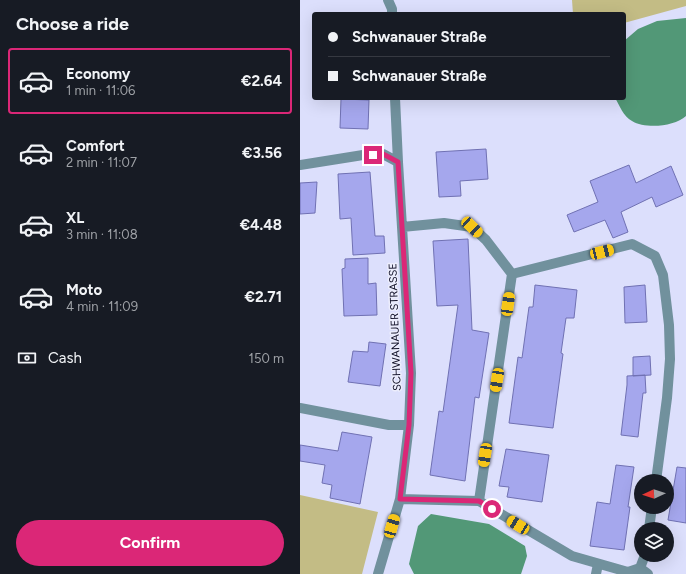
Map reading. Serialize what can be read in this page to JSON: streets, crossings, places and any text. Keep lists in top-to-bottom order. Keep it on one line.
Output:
{"streets":{"street":["SCHWANAUER STRASSE"]},"north":"left","page":{"heading":"Choose a ride","banner":["Schwanauer Straße","Schwanauer Straße"],"list":[{"name":"Economy","note":"1 min · 11:06","value":"€2.64"},{"name":"Comfort","note":"2 min · 11:07","value":"€3.56"},{"name":"XL","note":"3 min · 11:08","value":"€4.48"},{"name":"Moto","note":"4 min · 11:09","value":"€2.71"}],"pay":["Cash","150 m"],"buttons":"Confirm"}}
